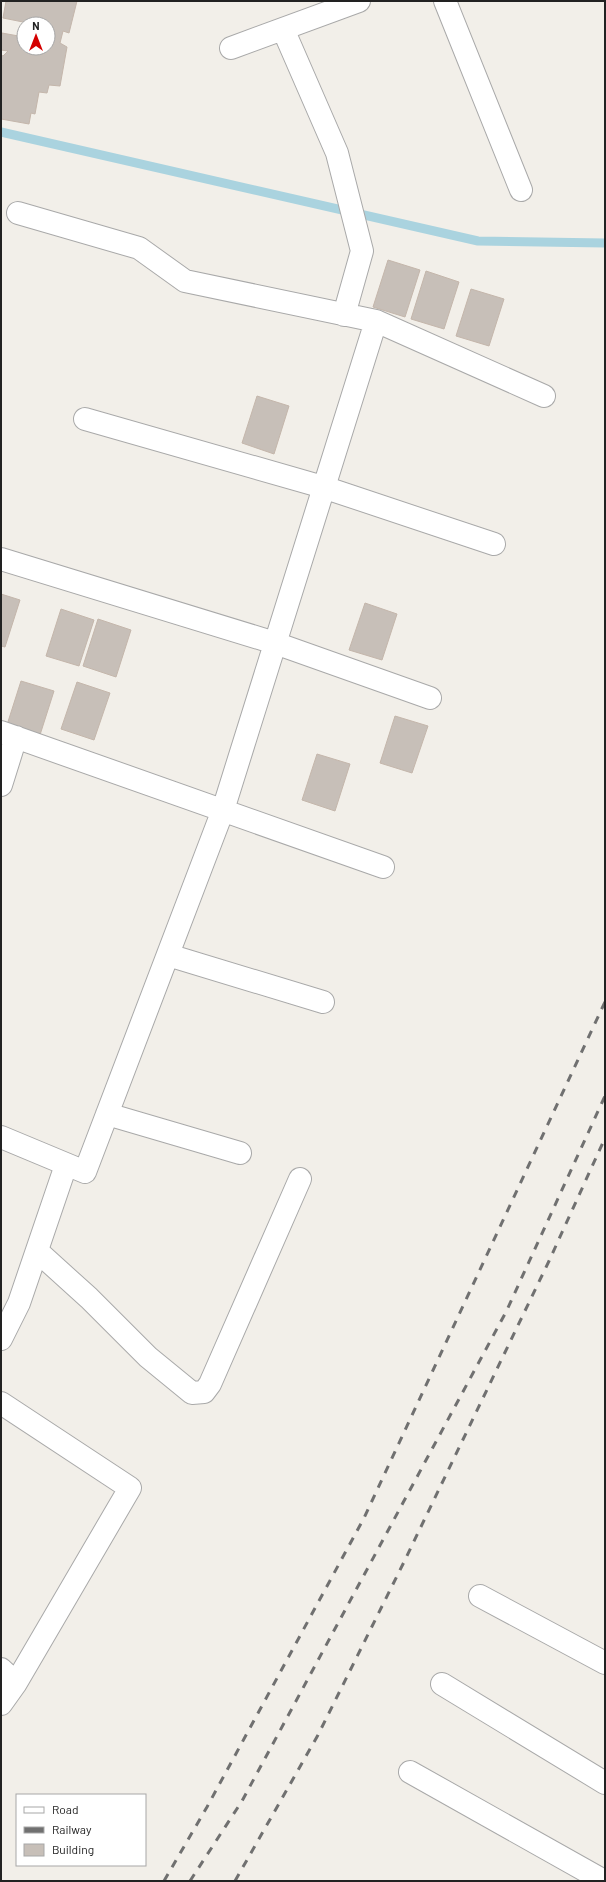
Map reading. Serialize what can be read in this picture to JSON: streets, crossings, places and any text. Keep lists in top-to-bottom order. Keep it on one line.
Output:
{"legend":["Road","Railway","Building"],"north":"top"}
